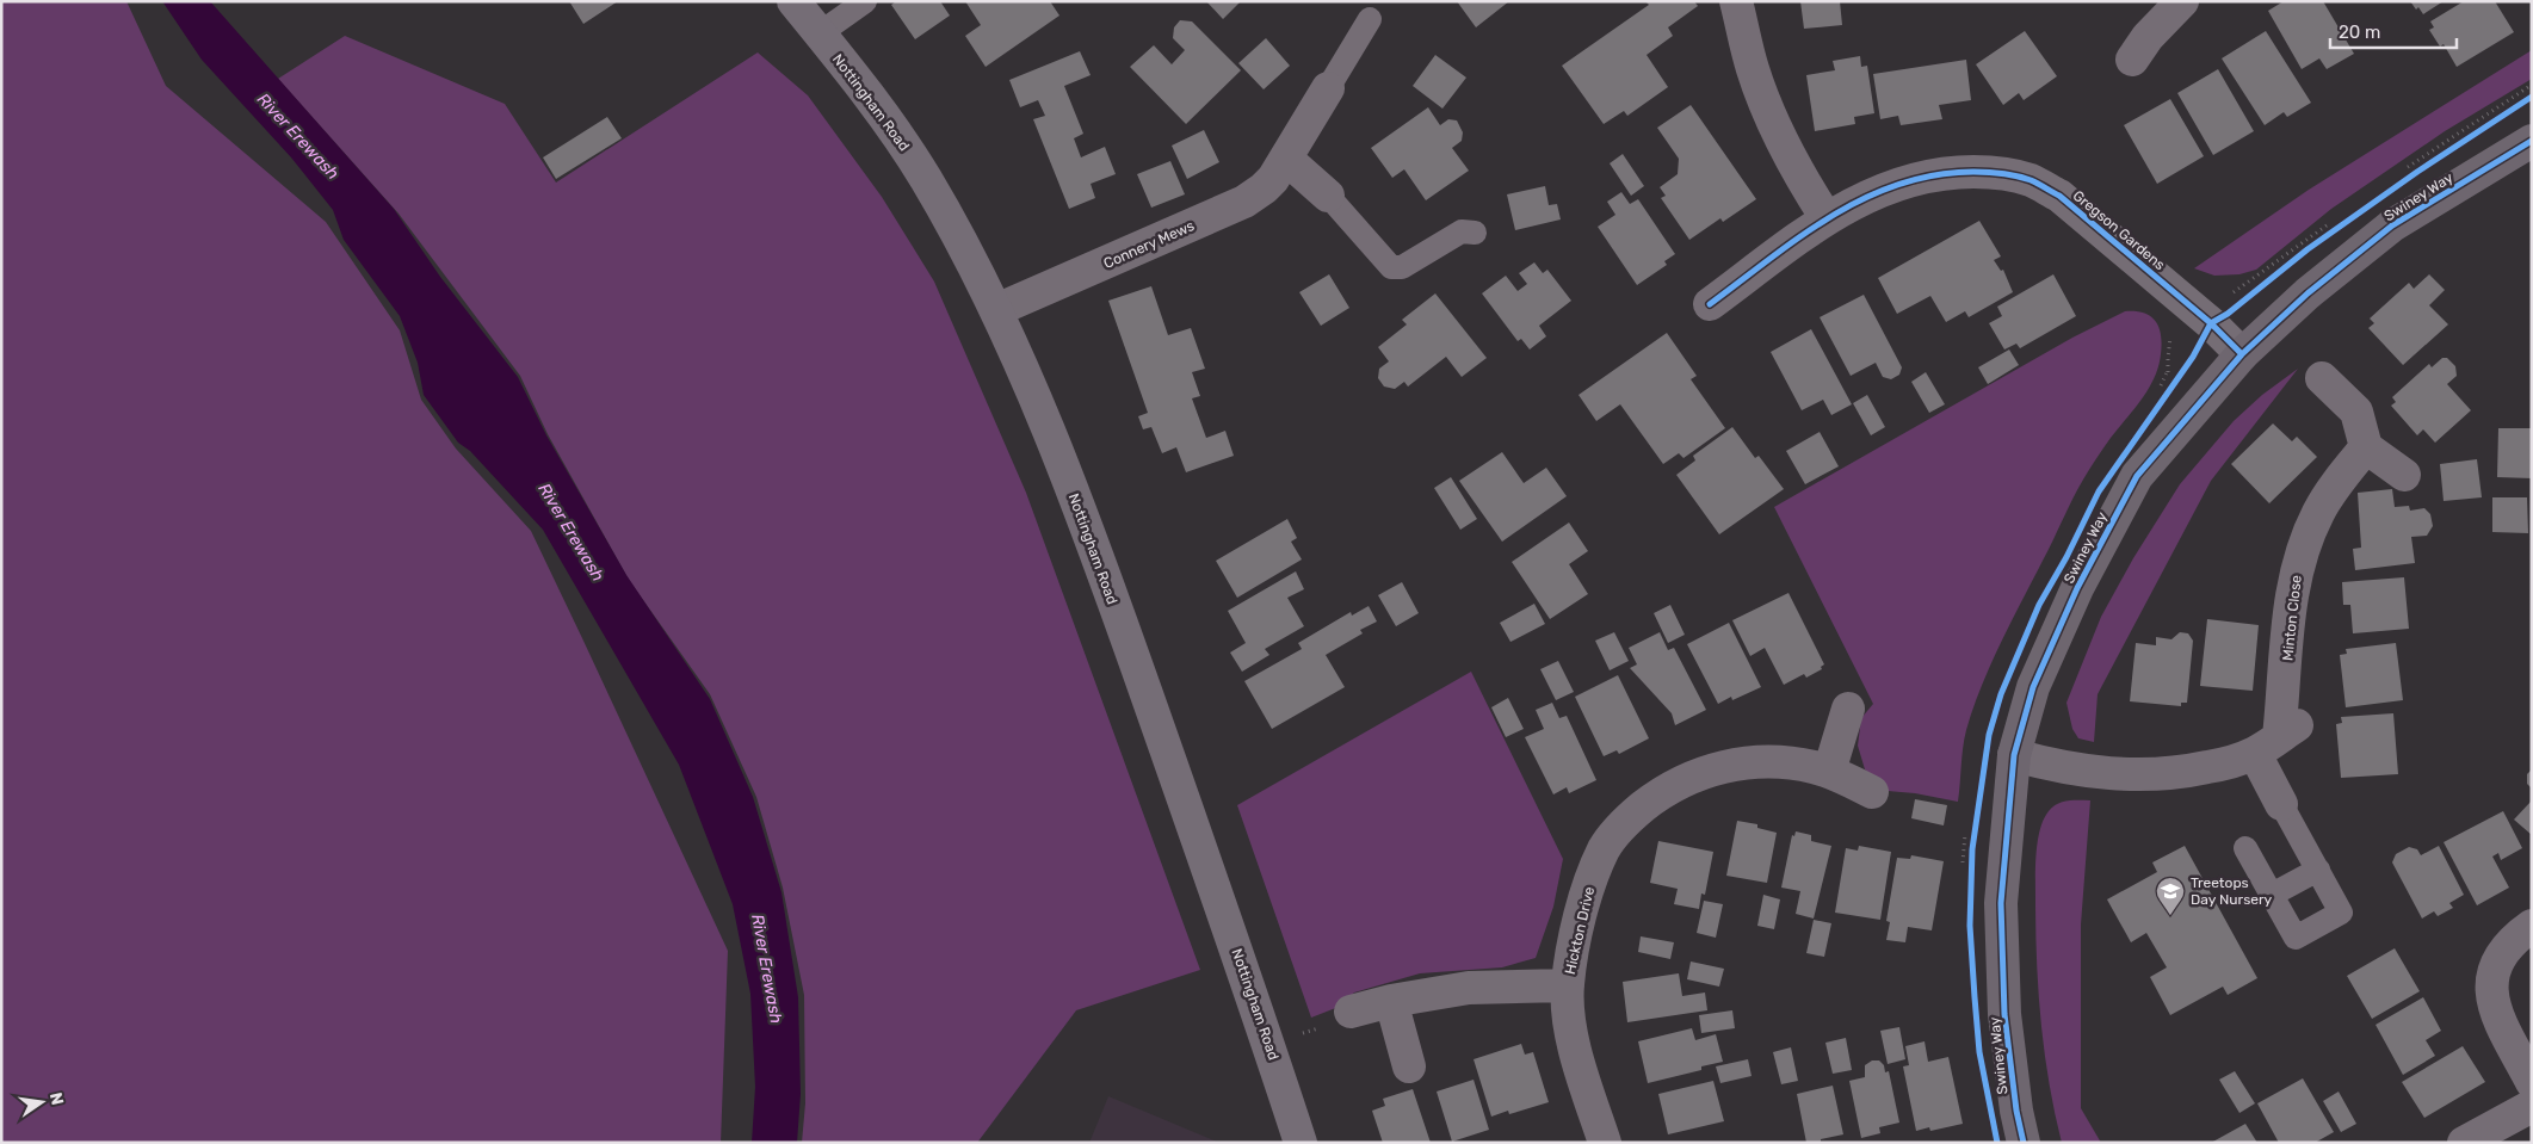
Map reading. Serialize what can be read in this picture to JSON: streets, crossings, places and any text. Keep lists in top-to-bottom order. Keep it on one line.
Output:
{"streets":{"main road":["Nottingham Road"],"street":["Swiney Way","Gregson Gardens","Connery Mews","Minton Close","Hickton Drive"]},"crossings":[["Nottingham Road","Connery Mews"],["Swiney Way","Gregson Gardens"]],"water":["River Erewash"],"places":{"school or university":["Treetops Day Nursery"]},"scale_bar":"20 m","north":"right"}
